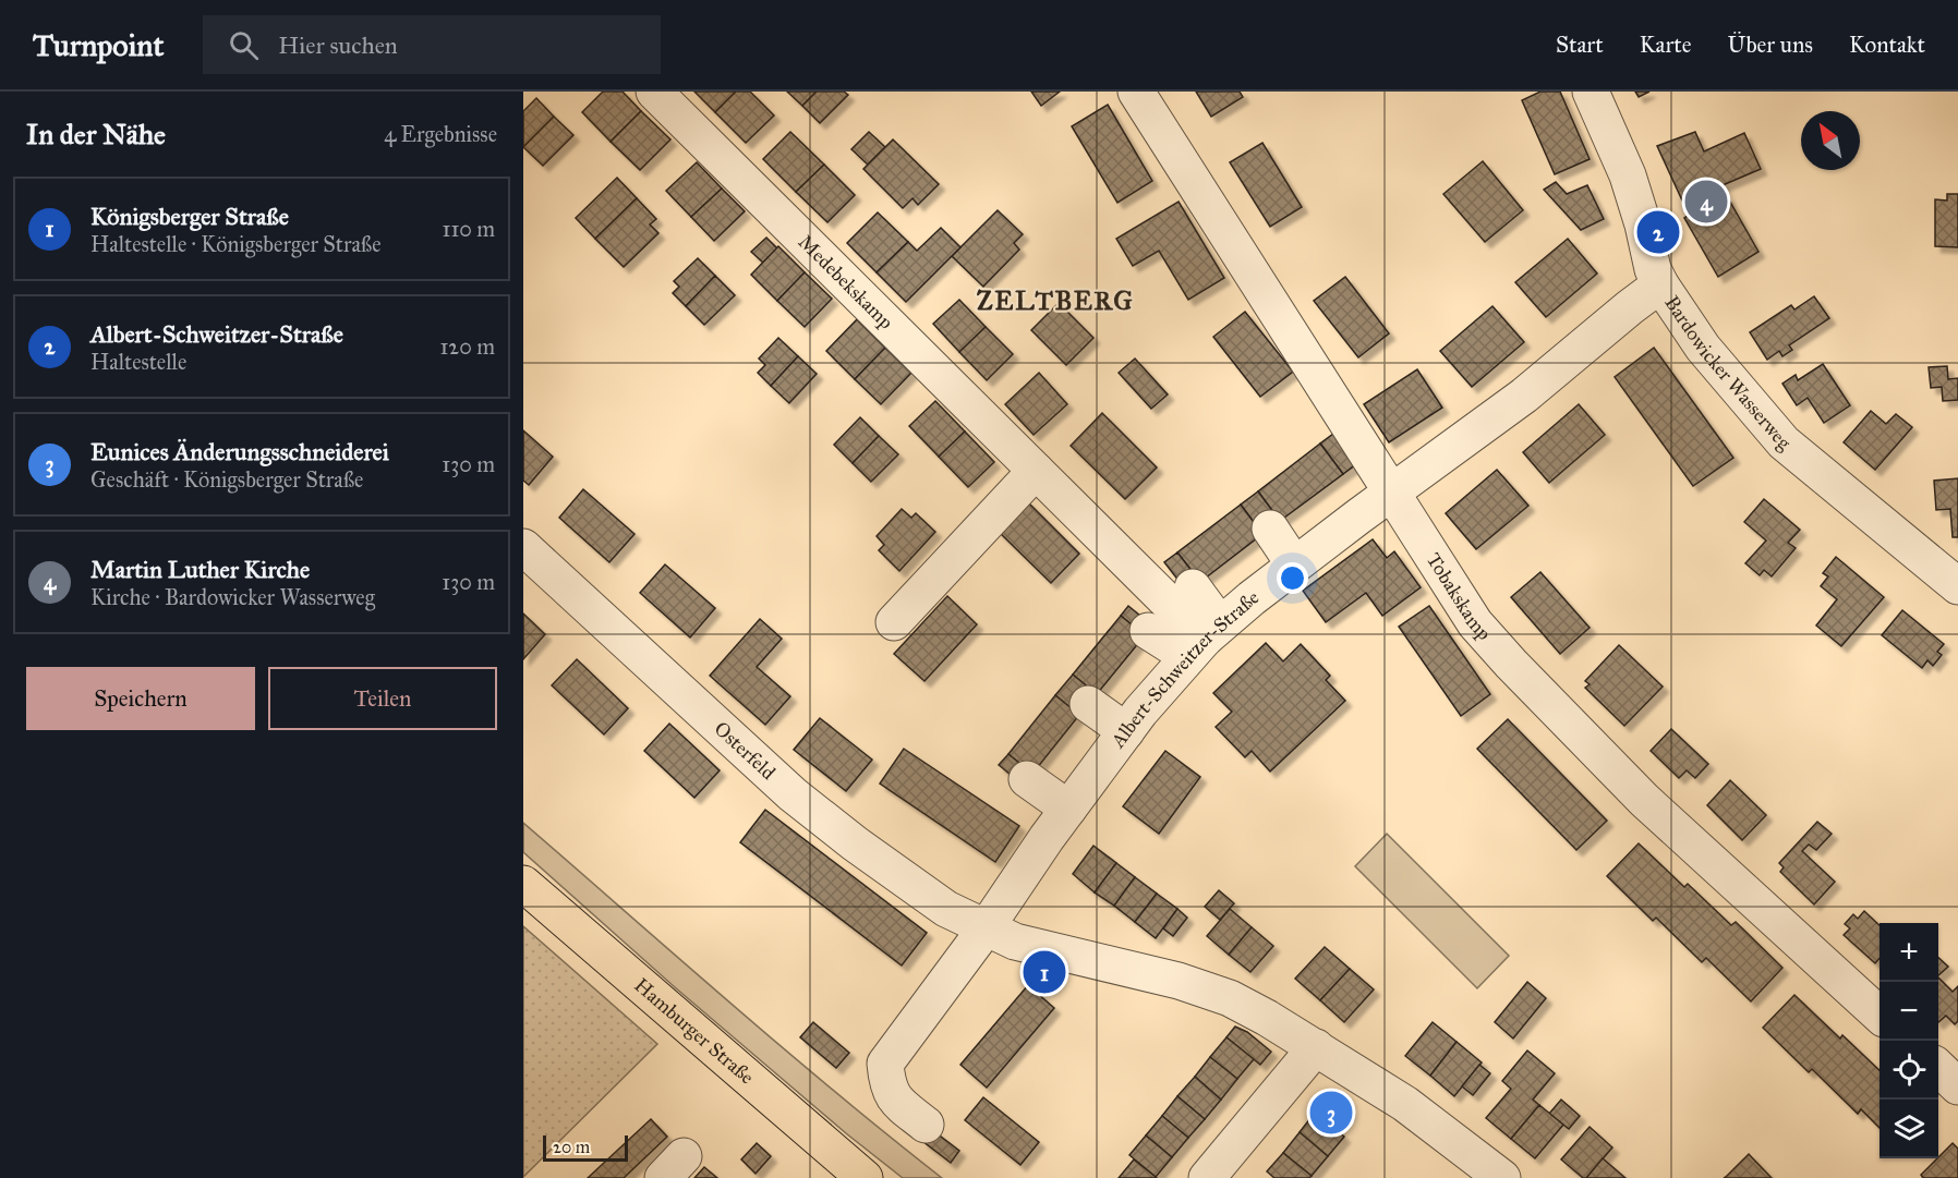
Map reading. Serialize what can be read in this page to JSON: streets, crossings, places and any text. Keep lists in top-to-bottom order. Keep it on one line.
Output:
{"streets":{"main road":["Hamburger Straße"],"street":["Medebekskamp","Bardowicker Wasserweg","Tobakskamp","Albert-Schweitzer-Straße","Osterfeld"]},"crossings":[["Medebekskamp","Albert-Schweitzer-Straße"],["Bardowicker Wasserweg","Albert-Schweitzer-Straße"],["Tobakskamp","Albert-Schweitzer-Straße"],["Albert-Schweitzer-Straße","Osterfeld"]],"districts":["ZELTBERG"],"scale_bar":"20 m","north":"top left","page":{"header":"Turnpoint","search":"Hier suchen","nav":["Start","Karte","Über uns","Kontakt"],"heading":["In der Nähe","4 Ergebnisse"],"list":[{"mark":"1","name":"Königsberger Straße","note":"Haltestelle · Königsberger Straße","value":"110 m"},{"mark":"2","name":"Albert-Schweitzer-Straße","note":"Haltestelle","value":"120 m"},{"mark":"3","name":"Eunices Änderungsschneiderei","note":"Geschäft · Königsberger Straße","value":"130 m"},{"mark":"4","name":"Martin Luther Kirche","note":"Kirche · Bardowicker Wasserweg","value":"130 m"}],"pins":["4","2","1","3"],"buttons":["Speichern","Teilen"],"map_buttons":["+","−"],"scale":"20 m"}}
